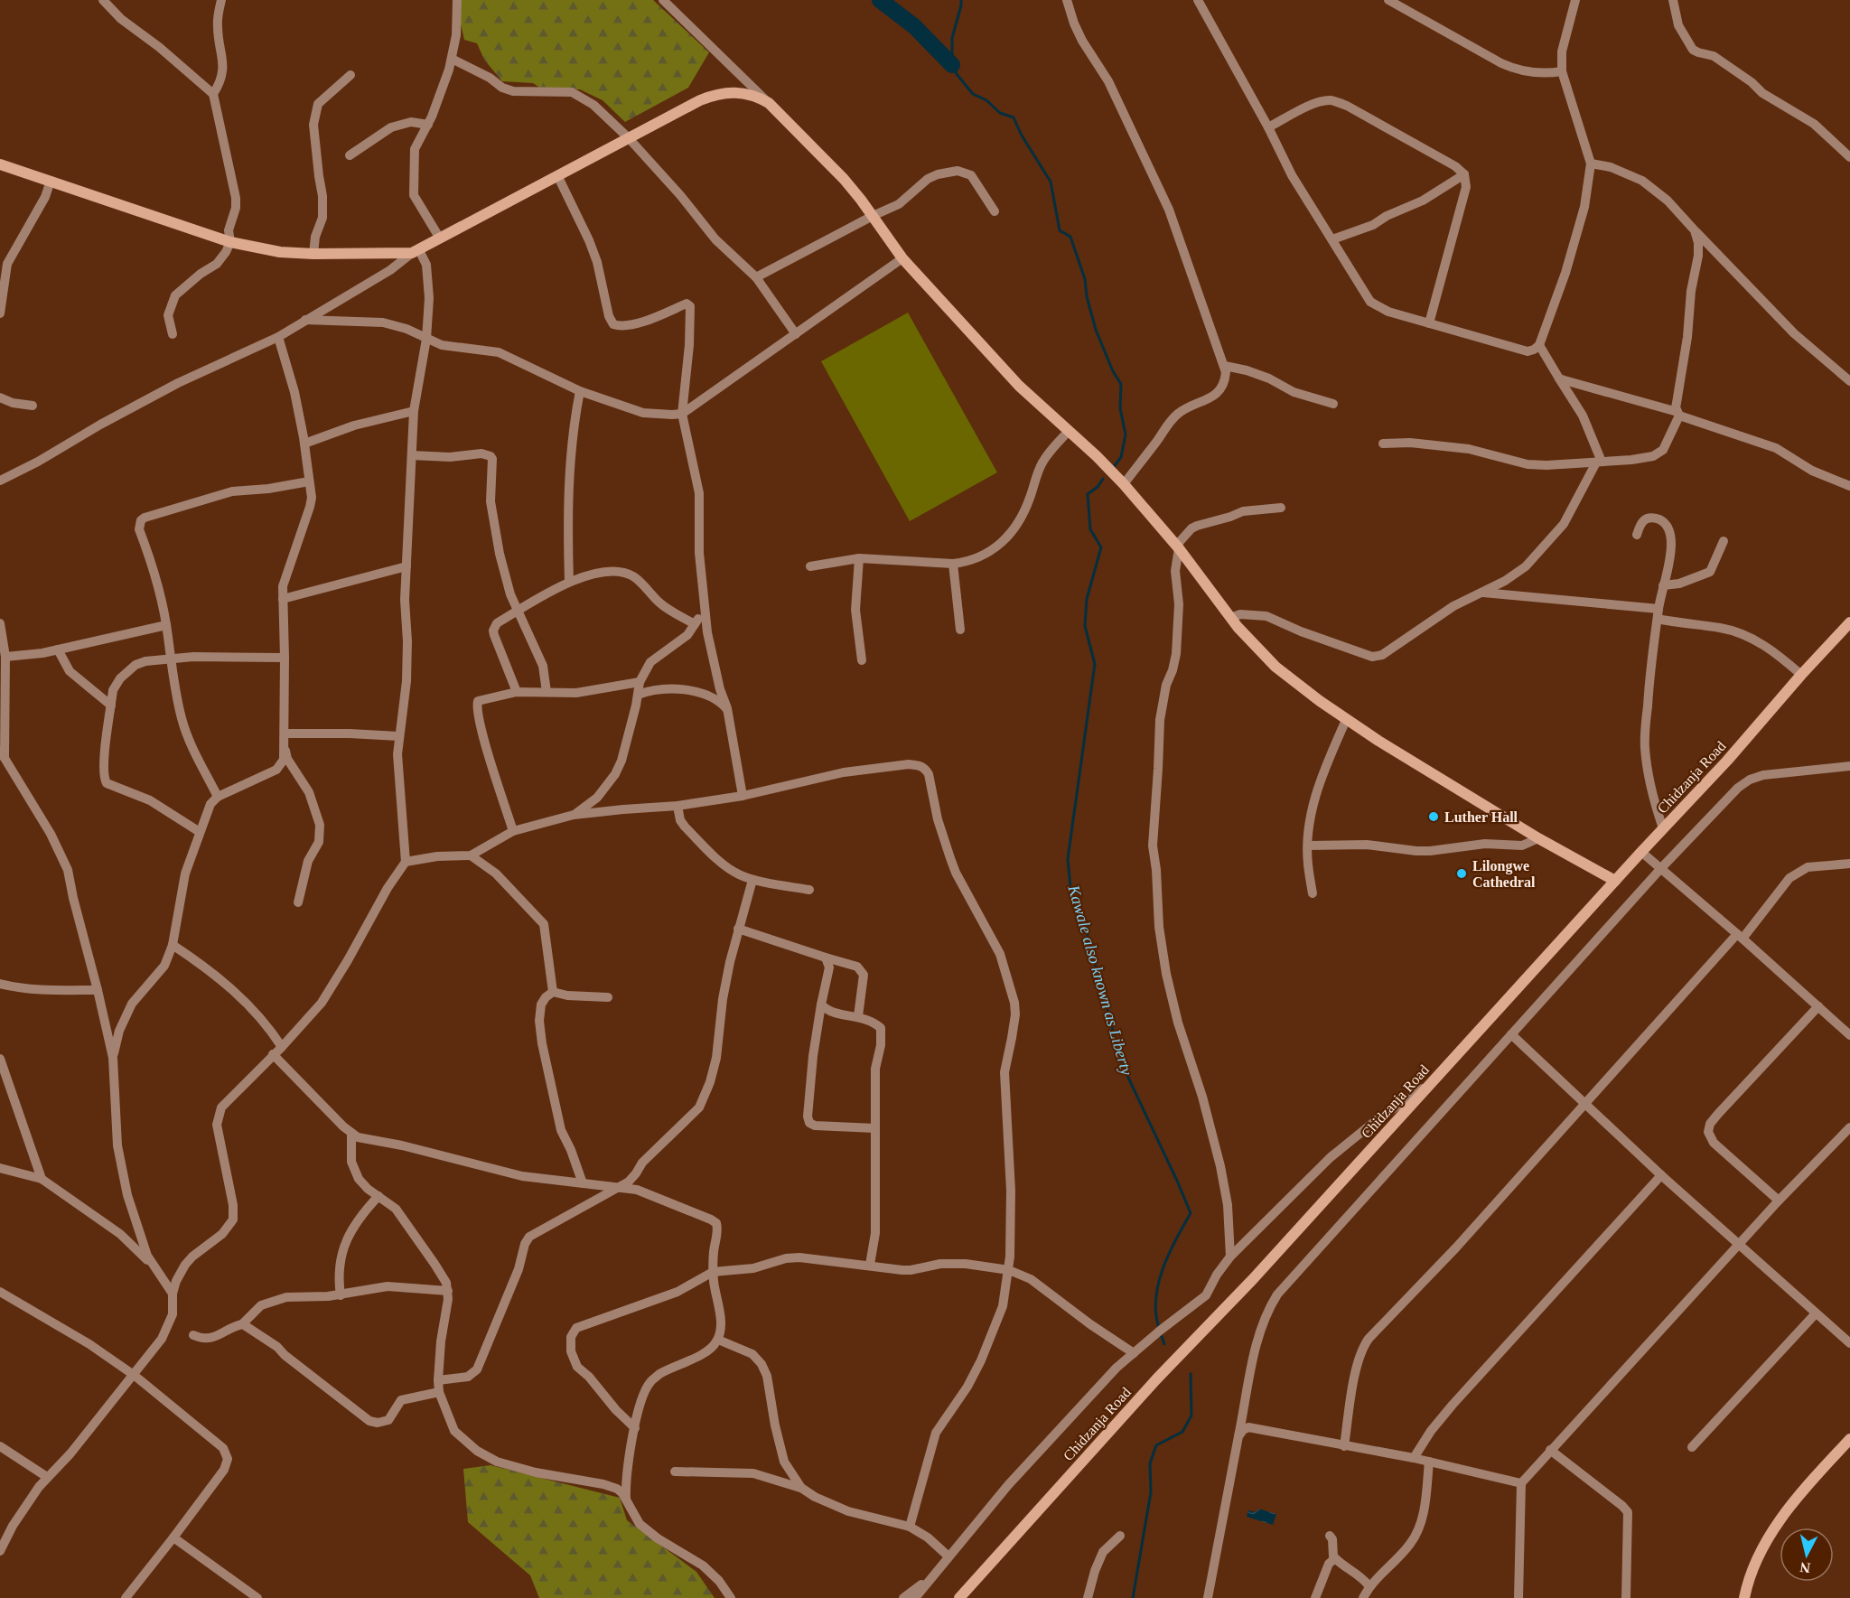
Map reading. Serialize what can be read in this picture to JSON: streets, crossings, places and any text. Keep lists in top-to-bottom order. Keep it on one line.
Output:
{"streets":{"street":["Chidzanja Road"]},"water":["Kawale also known as Liberty"],"places":["Luther Hall","Lilongwe Cathedral"],"north":"bottom"}
